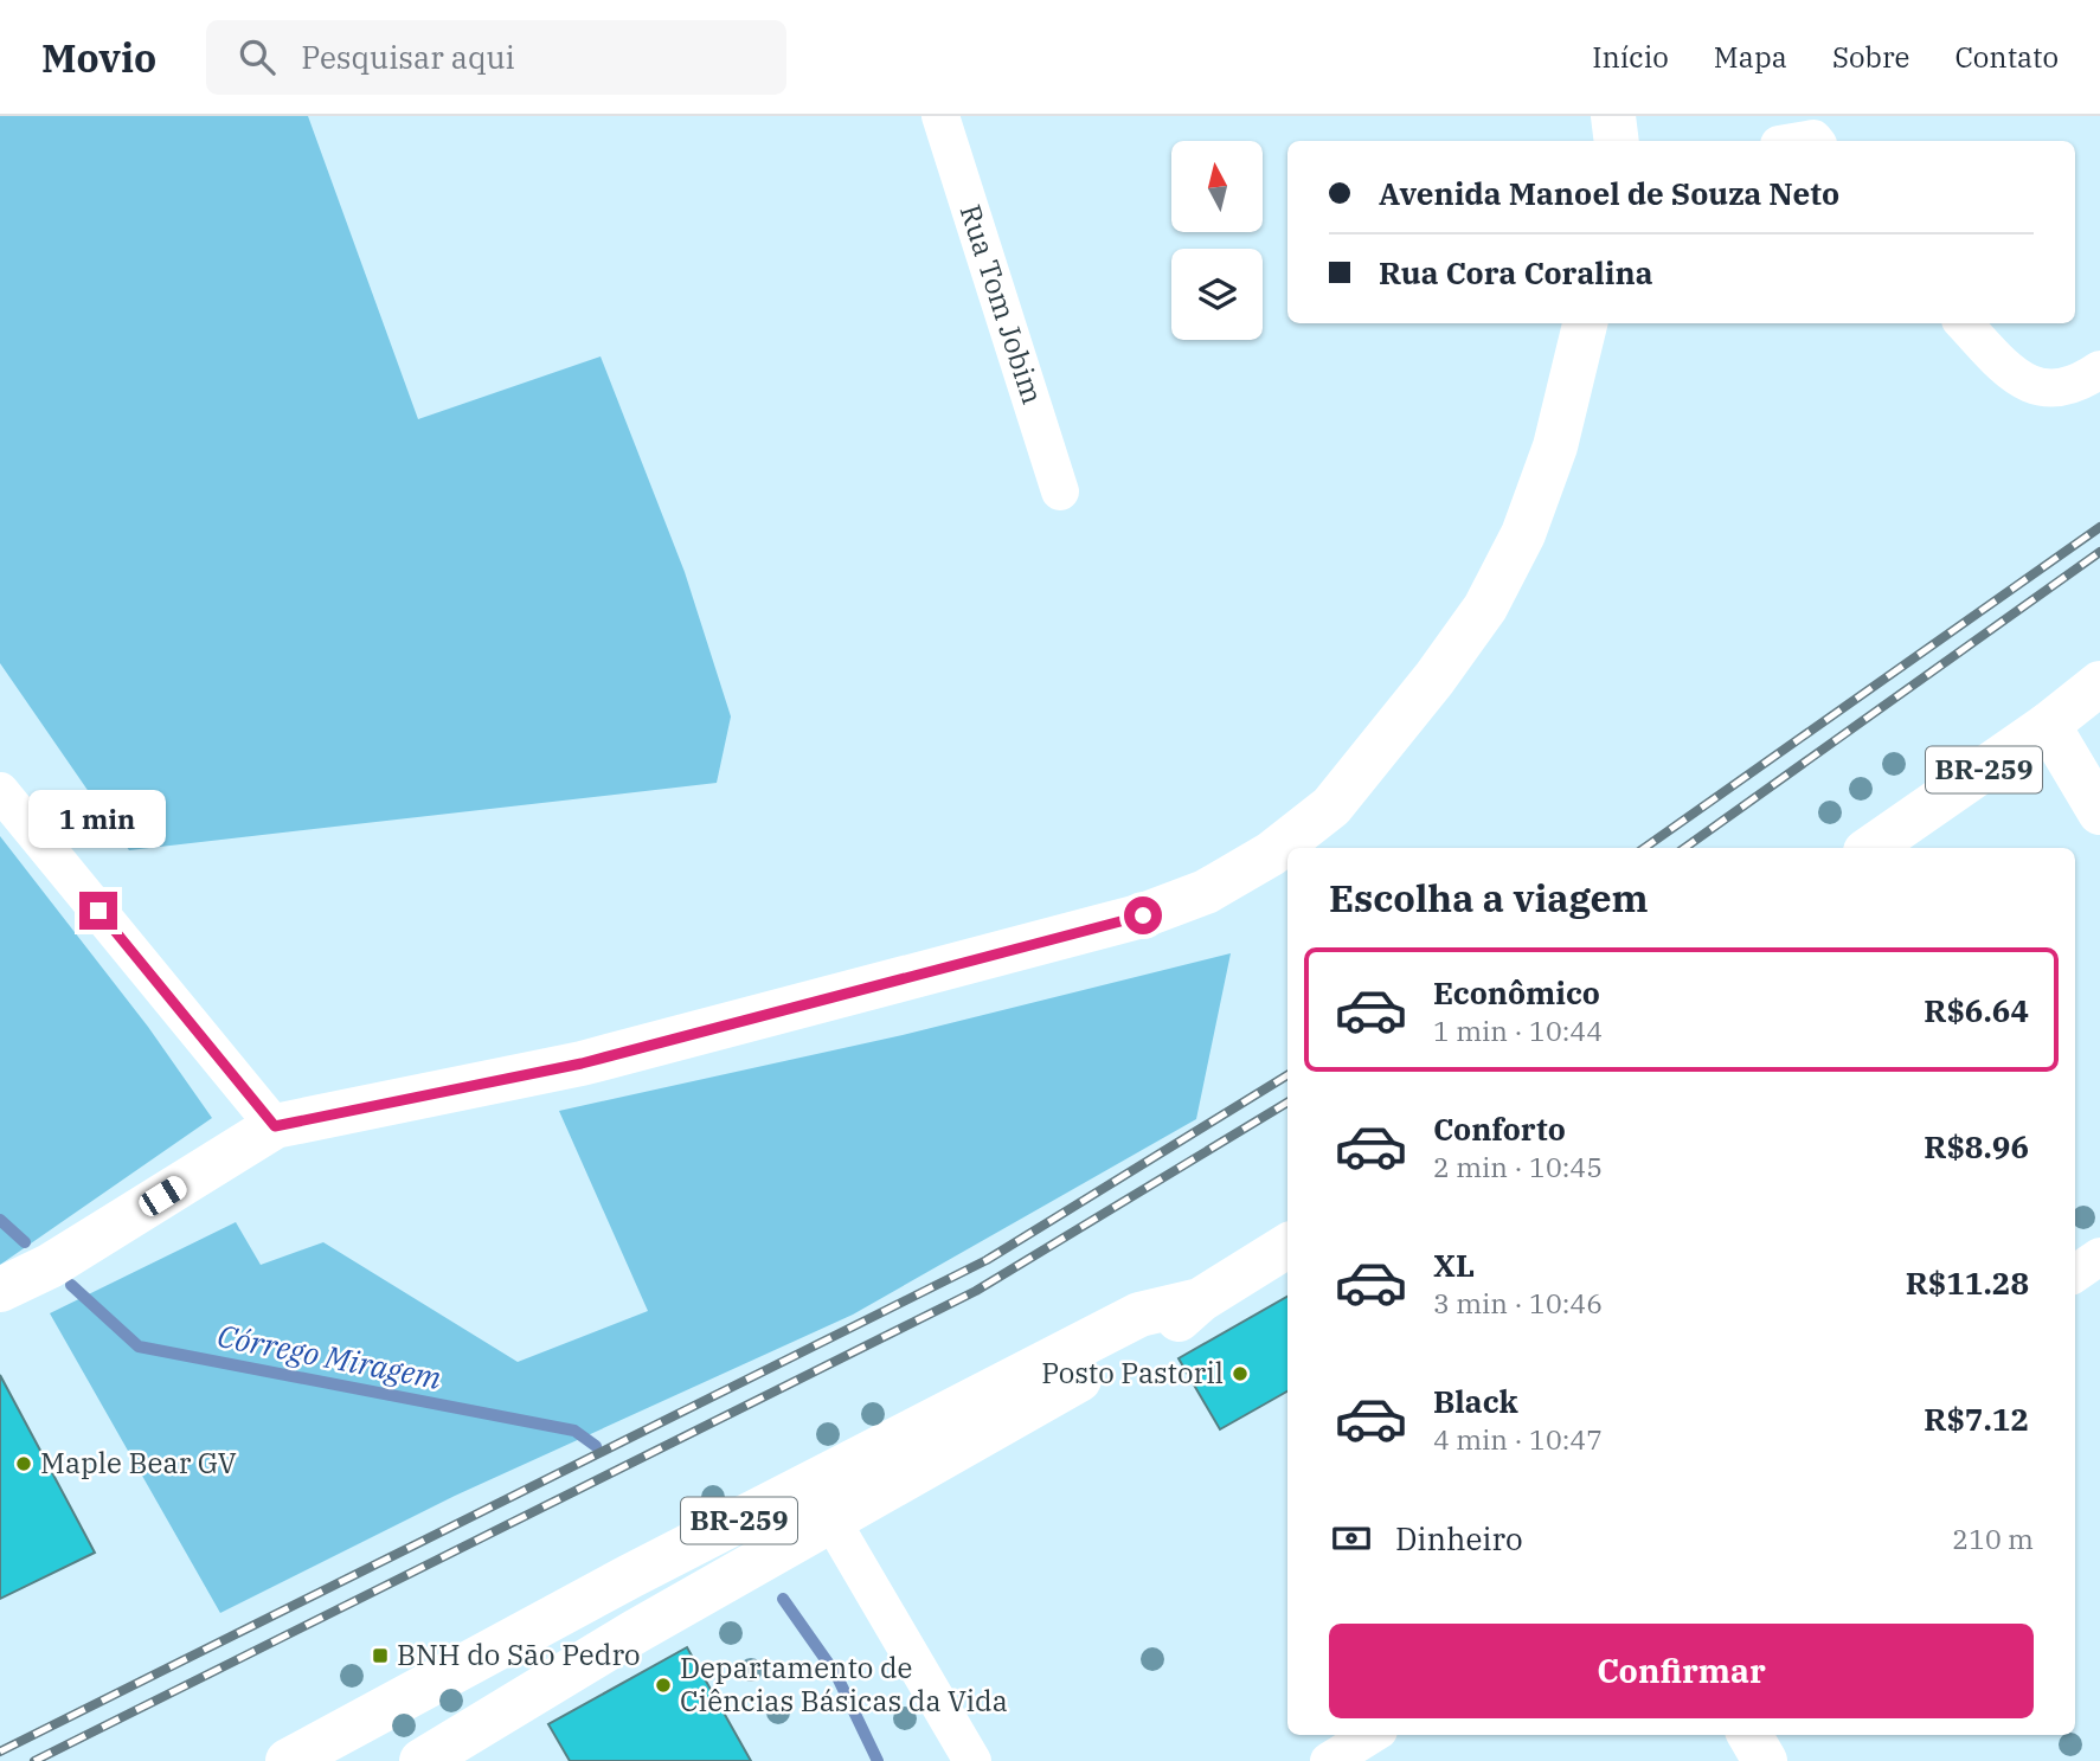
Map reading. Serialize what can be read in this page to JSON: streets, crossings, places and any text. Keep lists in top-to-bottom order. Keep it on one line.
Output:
{"streets":{"main road":["BR-259"],"street":["Rua Tom Jobim"]},"water":["Córrego Miragem"],"places":{"other":["Posto Pastoril","Maple Bear GV","Departamento de Ciências Básicas da Vida"],"transit":["BNH do São Pedro"]},"north":"top","page":{"header":"Movio","search":"Pesquisar aqui","nav":["Início","Mapa","Sobre","Contato"],"banner":["Avenida Manoel de Souza Neto","Rua Cora Coralina"],"bubble":"1 min","heading":"Escolha a viagem","list":[{"name":"Econômico","note":"1 min · 10:44","value":"R$6.64"},{"name":"Conforto","note":"2 min · 10:45","value":"R$8.96"},{"name":"XL","note":"3 min · 10:46","value":"R$11.28"},{"name":"Black","note":"4 min · 10:47","value":"R$7.12"}],"pay":["Dinheiro","210 m"],"buttons":"Confirmar"}}
